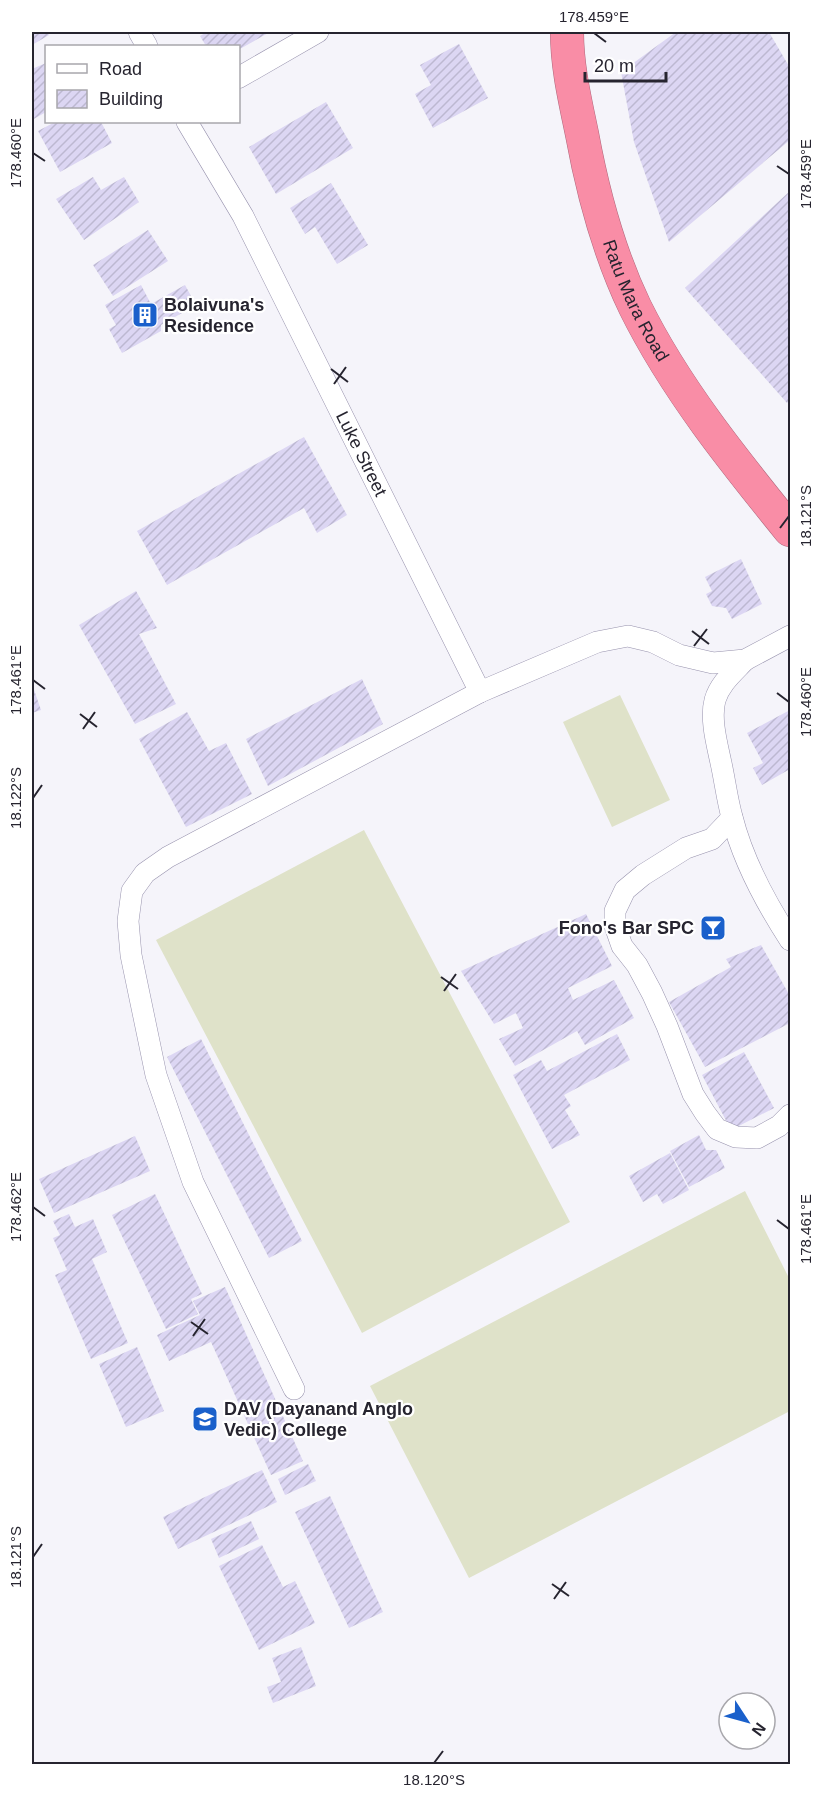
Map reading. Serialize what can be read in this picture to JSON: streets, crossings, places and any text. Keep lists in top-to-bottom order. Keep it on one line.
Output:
{"streets":{"highway":["Ratu Mara Road"],"street":["Luke Street"]},"places":{"building":["Bolaivuna's Residence"],"bar":["Fono's Bar SPC"],"school or university":["DAV (Dayanand Anglo Vedic) College"]},"legend":["Road","Building"],"scale_bar":"20 m","north":"bottom right","coordinates":["178.459°E","178.460°E","18.121°S","178.461°E","18.122°S","178.462°E","18.120°S"]}
